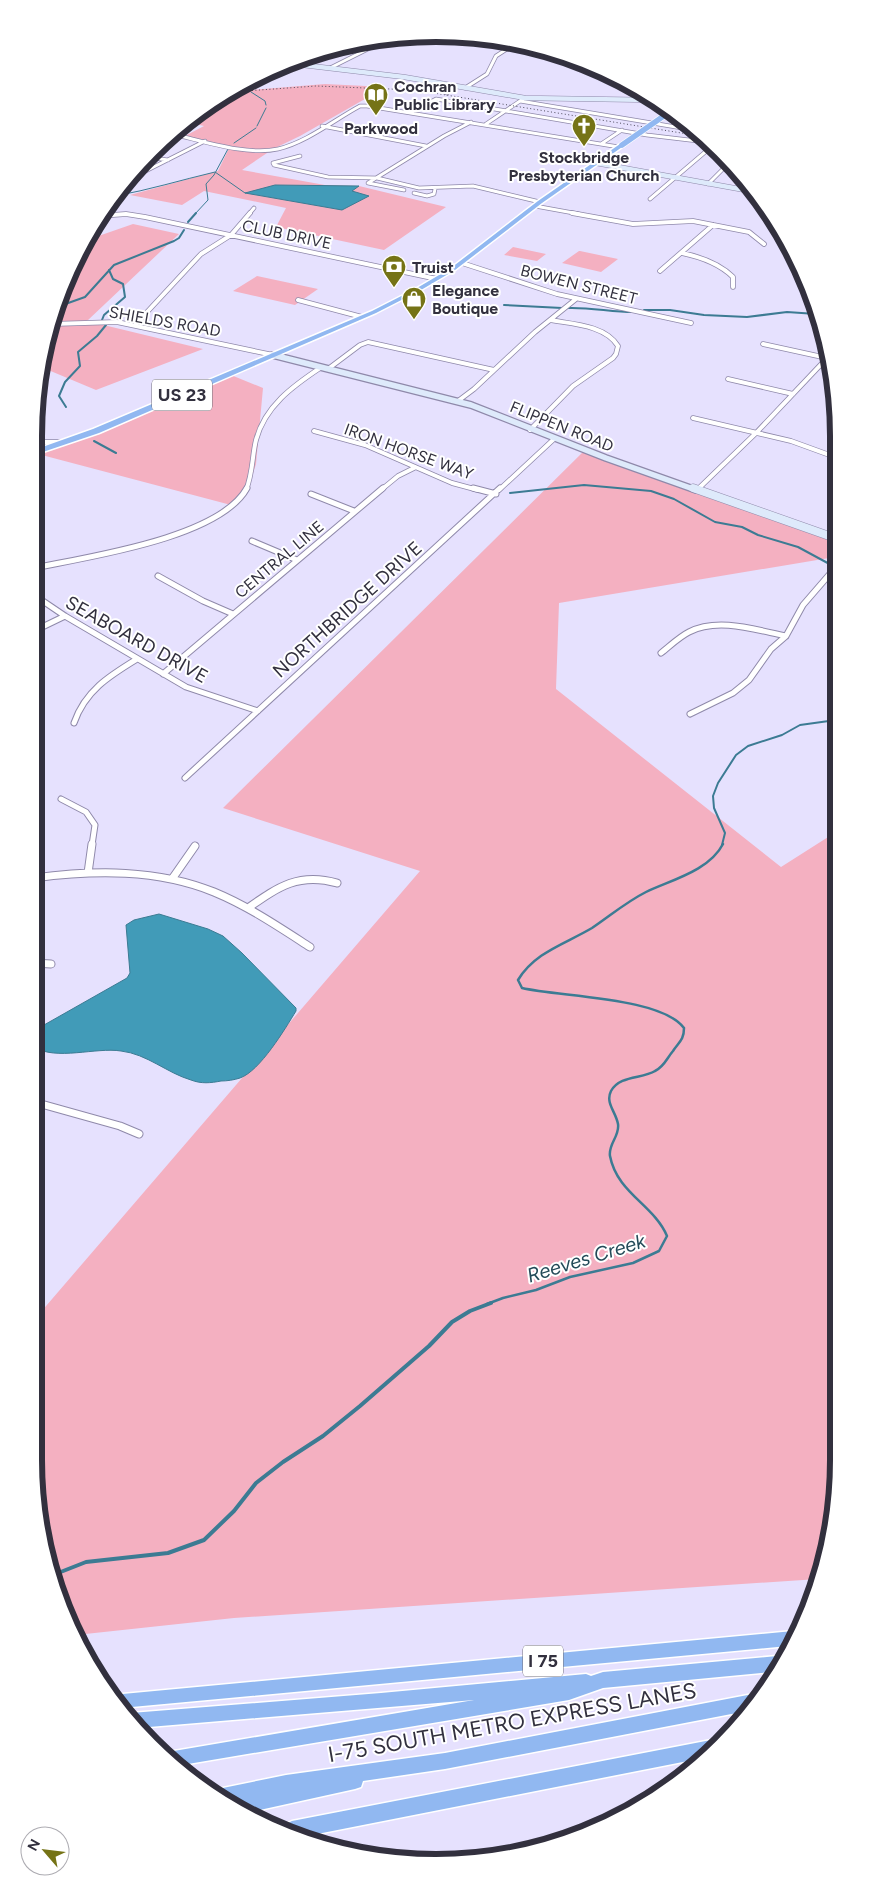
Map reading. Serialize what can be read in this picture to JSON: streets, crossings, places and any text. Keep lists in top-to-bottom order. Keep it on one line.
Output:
{"streets":{"highway":["US 23","I 75","I-75 SOUTH METRO EXPRESS LANES"],"street":["CLUB DRIVE","BOWEN STREET","SHIELDS ROAD","FLIPPEN ROAD","IRON HORSE WAY","CENTRAL LINE","NORTHBRIDGE DRIVE","SEABOARD DRIVE"]},"crossings":[["CLUB DRIVE","SHIELDS ROAD"],["CLUB DRIVE","US 23"],["BOWEN STREET","US 23"],["SHIELDS ROAD","US 23"],["SHIELDS ROAD","FLIPPEN ROAD"],["US 23","FLIPPEN ROAD"],["FLIPPEN ROAD","NORTHBRIDGE DRIVE"],["IRON HORSE WAY","CENTRAL LINE"],["IRON HORSE WAY","NORTHBRIDGE DRIVE"],["CENTRAL LINE","SEABOARD DRIVE"],["NORTHBRIDGE DRIVE","SEABOARD DRIVE"]],"districts":["Parkwood"],"water":["Reeves Creek"],"places":{"library":["Cochran Public Library"],"church":["Stockbridge Presbyterian Church"],"bank":["Truist"],"shop":["Elegance Boutique"]},"north":"top left"}
